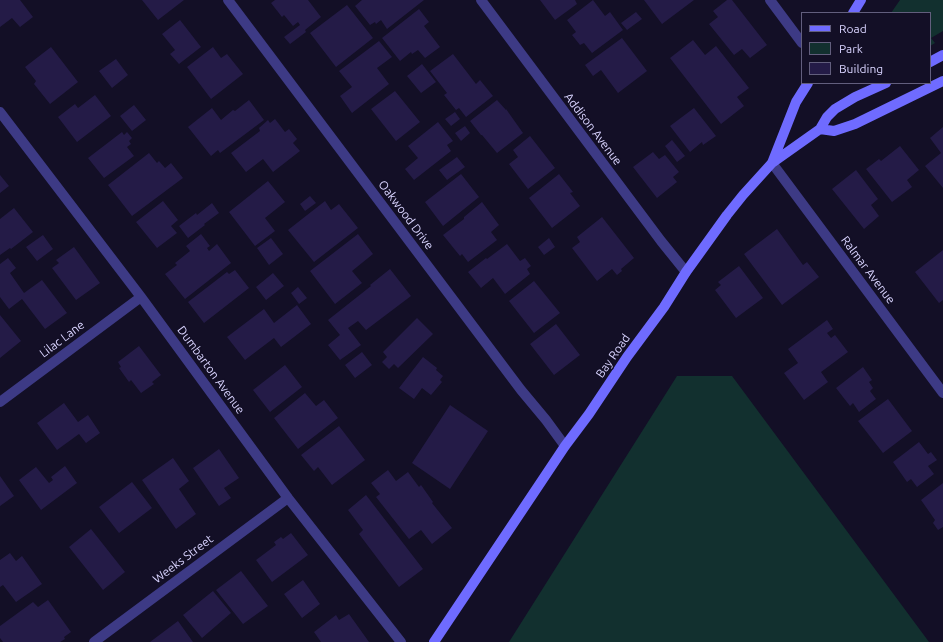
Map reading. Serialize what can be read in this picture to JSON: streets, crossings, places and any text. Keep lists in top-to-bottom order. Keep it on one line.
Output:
{"streets":{"main road":["Bay Road"],"street":["Addison Avenue","Oakwood Drive","Ralmar Avenue","Lilac Lane","Dumbarton Avenue","Weeks Street"]},"crossings":[["Addison Avenue","Bay Road"],["Oakwood Drive","Bay Road"],["Ralmar Avenue","Bay Road"],["Lilac Lane","Dumbarton Avenue"],["Dumbarton Avenue","Weeks Street"]],"legend":["Road","Park","Building"]}
